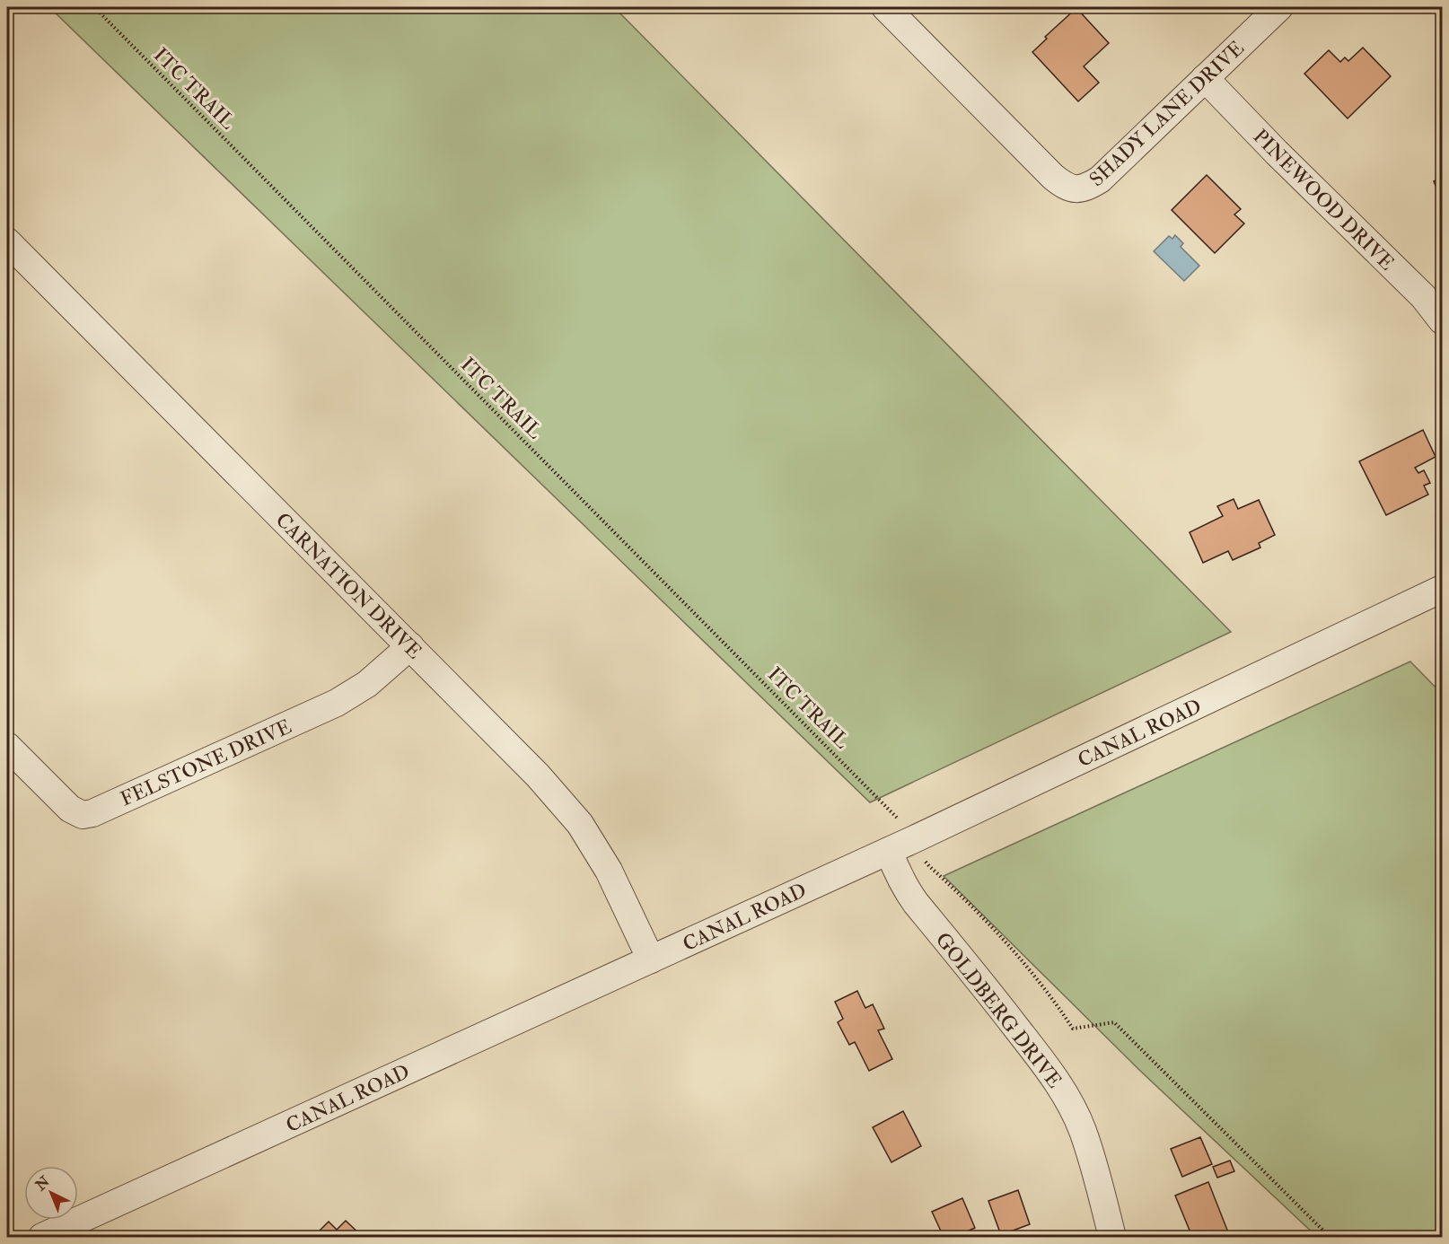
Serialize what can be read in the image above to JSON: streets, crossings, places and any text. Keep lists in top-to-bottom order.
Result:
{
  "streets": {
    "street": [
      "SHADY LANE DRIVE",
      "PINEWOOD DRIVE",
      "CARNATION DRIVE",
      "CANAL ROAD",
      "FELSTONE DRIVE",
      "GOLDBERG DRIVE"
    ],
    "path": ["ITC TRAIL"]
  },
  "crossings": [
    ["SHADY LANE DRIVE", "PINEWOOD DRIVE"],
    ["CARNATION DRIVE", "CANAL ROAD"],
    ["CARNATION DRIVE", "FELSTONE DRIVE"],
    ["CANAL ROAD", "GOLDBERG DRIVE"]
  ],
  "north": "top left"
}
